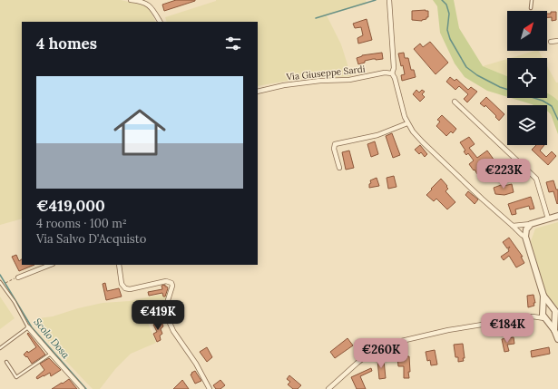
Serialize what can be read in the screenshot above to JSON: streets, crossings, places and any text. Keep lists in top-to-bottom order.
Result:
{
  "streets": {
    "street": ["Via Giuseppe Sardi"]
  },
  "water": ["Scolo Dosa"],
  "north": "top right",
  "page": {
    "heading": "4 homes",
    "list": [
      {
        "name": "€419,000",
        "note": "4 rooms · 100 m² · Via Salvo D'Acquisto"
      }
    ],
    "price": [
      "€223K",
      "€419K",
      "€184K",
      "€260K"
    ]
  }
}
